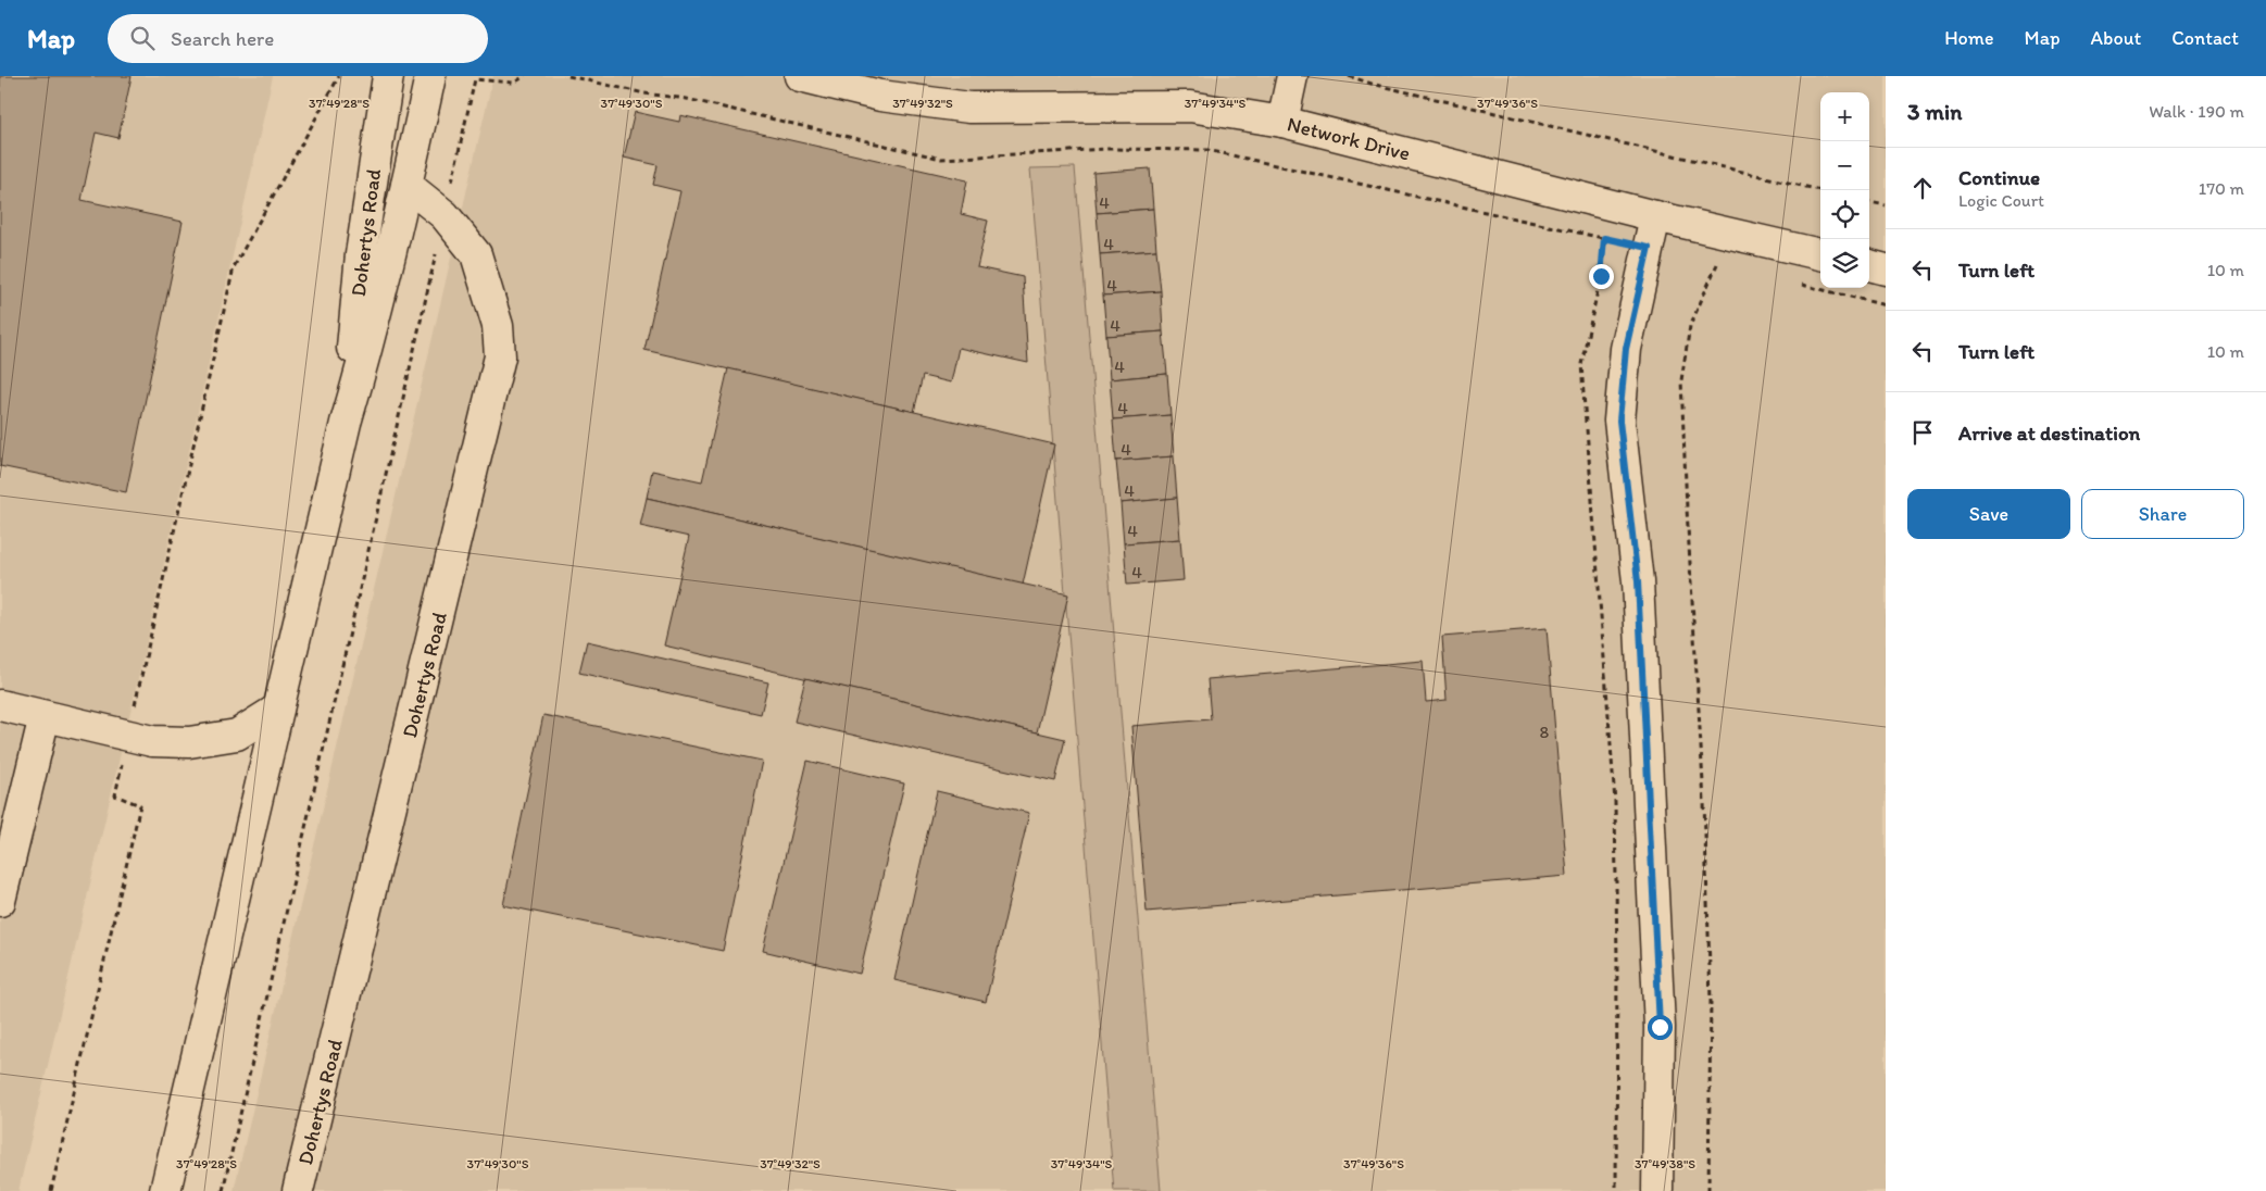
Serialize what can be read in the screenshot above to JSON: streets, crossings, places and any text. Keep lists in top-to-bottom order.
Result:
{
  "streets": {
    "street": ["Network Drive", "Dohertys Road"]
  },
  "house_numbers": [
    "4",
    "4",
    "4",
    "4",
    "4",
    "4",
    "4",
    "4",
    "4",
    "4",
    "8"
  ],
  "page": {
    "header": "Map",
    "search": "Search here",
    "nav": [
      "Home",
      "Map",
      "About",
      "Contact"
    ],
    "heading": ["3 min", "Walk · 190 m"],
    "map_buttons": ["+", "−"],
    "list": [
      ["Continue", "Logic Court", "170 m"],
      ["Turn left", "10 m"],
      ["Turn left", "10 m"],
      "Arrive at destination"
    ],
    "buttons": ["Save", "Share"]
  },
  "coordinates": [
    "37°49'28\"S",
    "37°49'30\"S",
    "37°49'32\"S",
    "37°49'34\"S",
    "37°49'36\"S",
    "37°49'38\"S"
  ]
}
